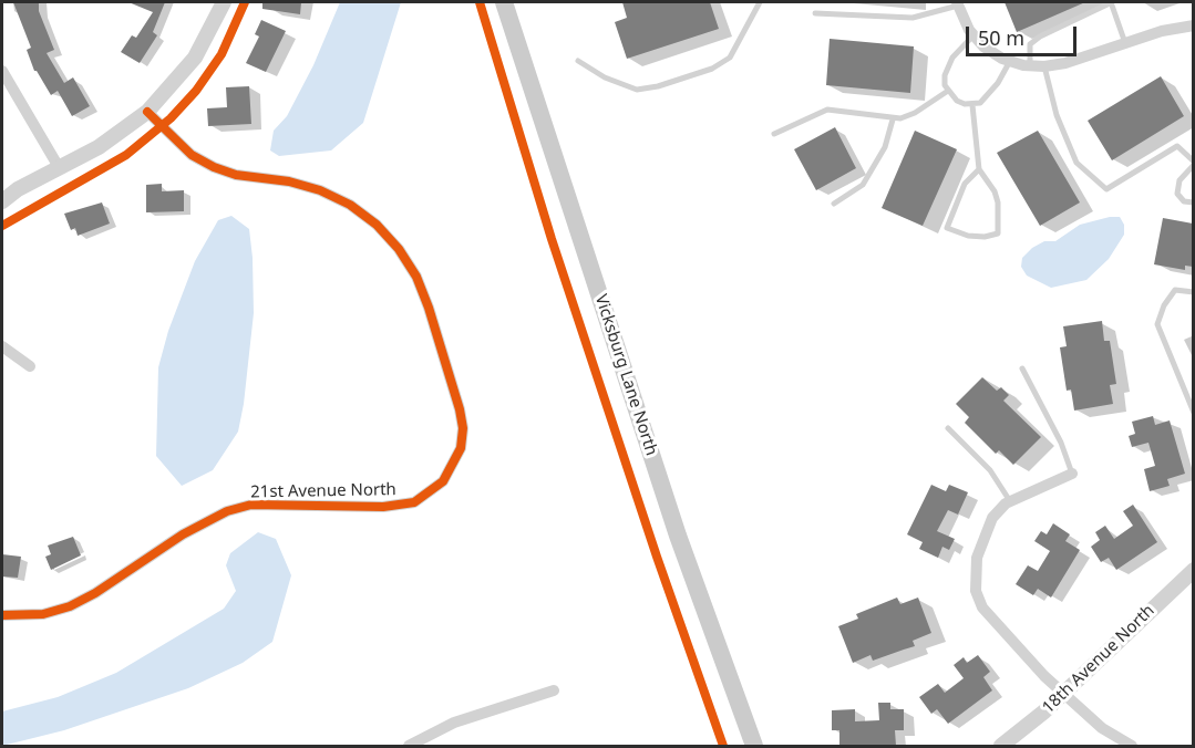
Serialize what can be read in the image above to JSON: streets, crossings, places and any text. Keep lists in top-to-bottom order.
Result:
{
  "streets": {
    "main road": ["Vicksburg Lane North"],
    "street": ["21st Avenue North", "18th Avenue North"]
  },
  "scale_bar": "50 m"
}
